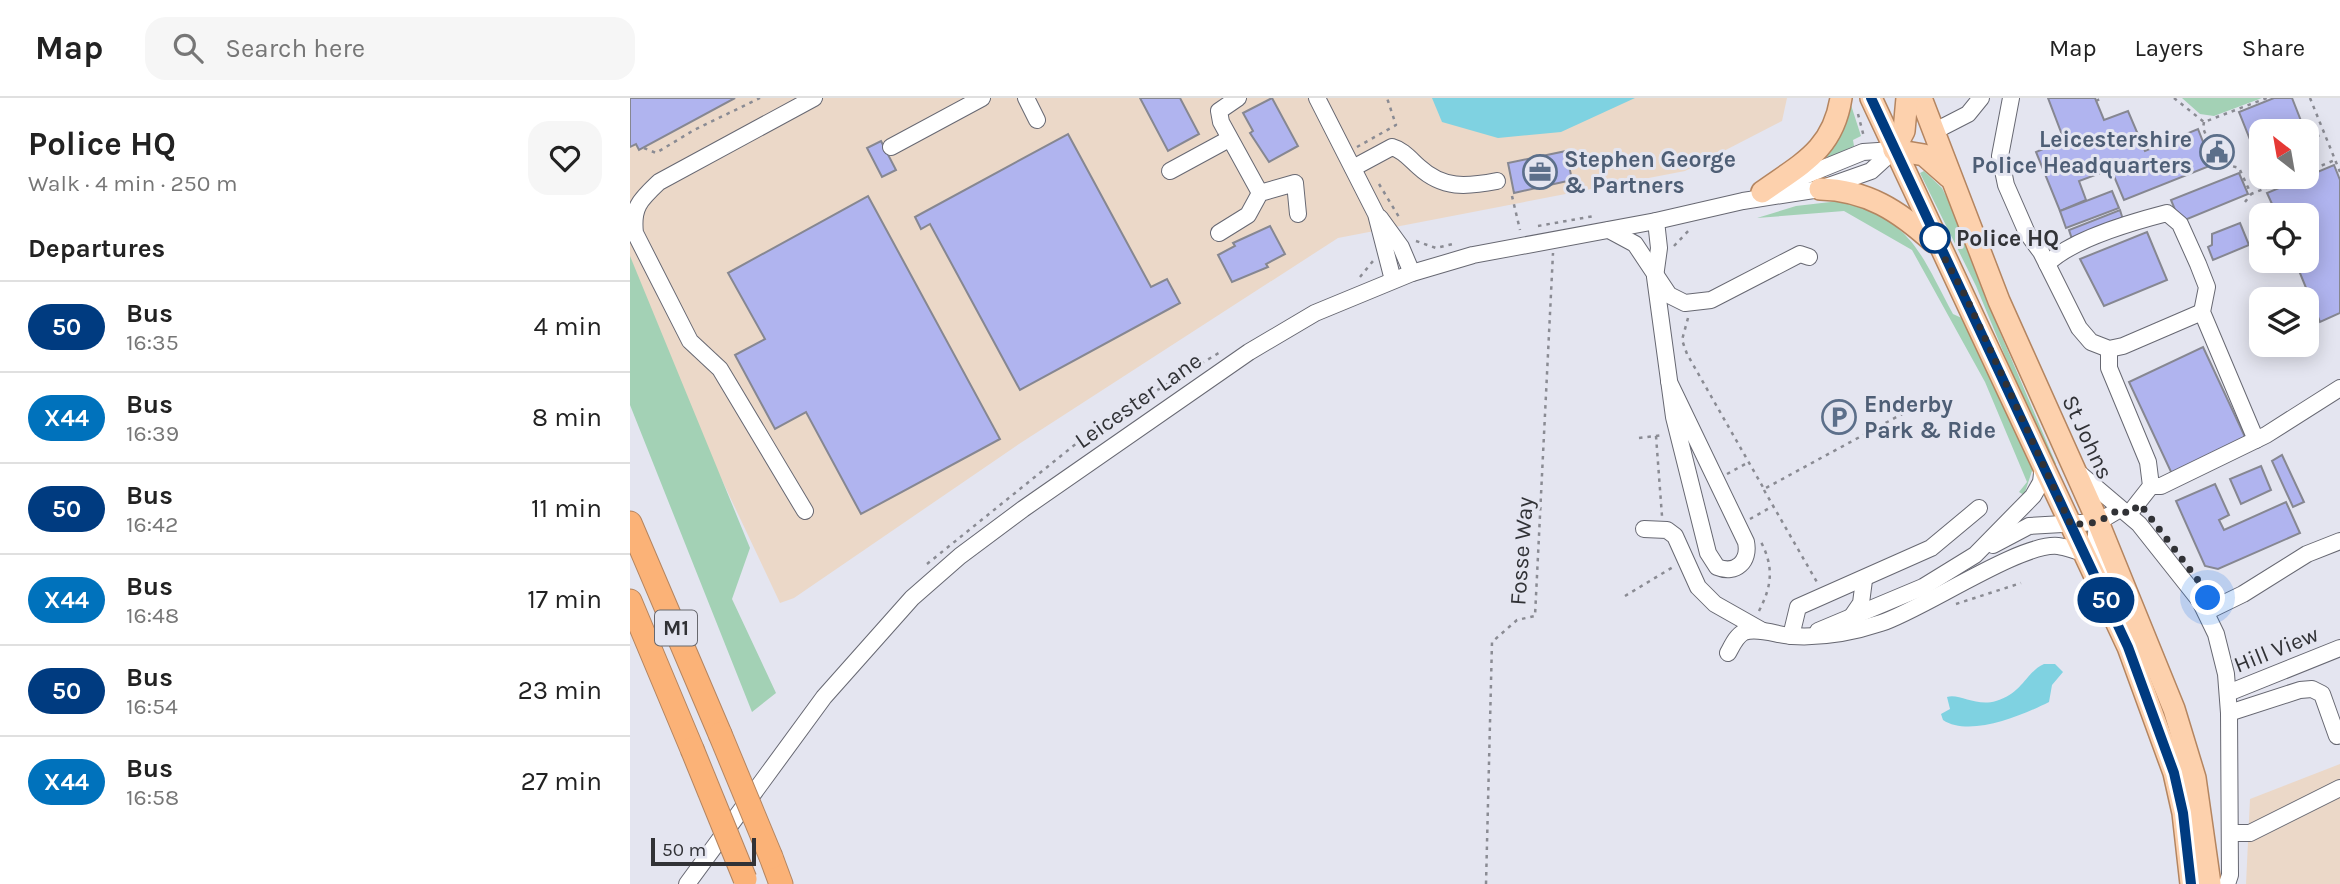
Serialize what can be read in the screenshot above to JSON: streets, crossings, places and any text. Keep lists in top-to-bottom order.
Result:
{
  "streets": {
    "highway": ["M1"],
    "main road": ["St Johns"],
    "street": ["Leicester Lane", "Hill View"],
    "path": ["Fosse Way"]
  },
  "crossings": [
    ["Leicester Lane", "Fosse Way"]
  ],
  "places": {
    "public building": ["Leicestershire Police Headquarters"],
    "office": ["Stephen George & Partners"],
    "other": ["Police HQ"],
    "parking": ["Enderby Park & Ride"]
  },
  "lines": ["bus line 50"],
  "scale_bar": "50 m",
  "north": "top left",
  "page": {
    "header": "Map",
    "search": "Search here",
    "nav": ["Map", "Layers", "Share"],
    "heading": [
      ["Police HQ", "Walk · 4 min · 250 m"],
      "Departures"
    ],
    "on_map": "50",
    "list": [
      {
        "mark": "50",
        "name": "Bus",
        "note": "16:35",
        "value": "4 min"
      },
      {
        "mark": "X44",
        "name": "Bus",
        "note": "16:39",
        "value": "8 min"
      },
      {
        "mark": "50",
        "name": "Bus",
        "note": "16:42",
        "value": "11 min"
      },
      {
        "mark": "X44",
        "name": "Bus",
        "note": "16:48",
        "value": "17 min"
      },
      {
        "mark": "50",
        "name": "Bus",
        "note": "16:54",
        "value": "23 min"
      },
      {
        "mark": "X44",
        "name": "Bus",
        "note": "16:58",
        "value": "27 min"
      }
    ],
    "scale": "50 m"
  }
}
